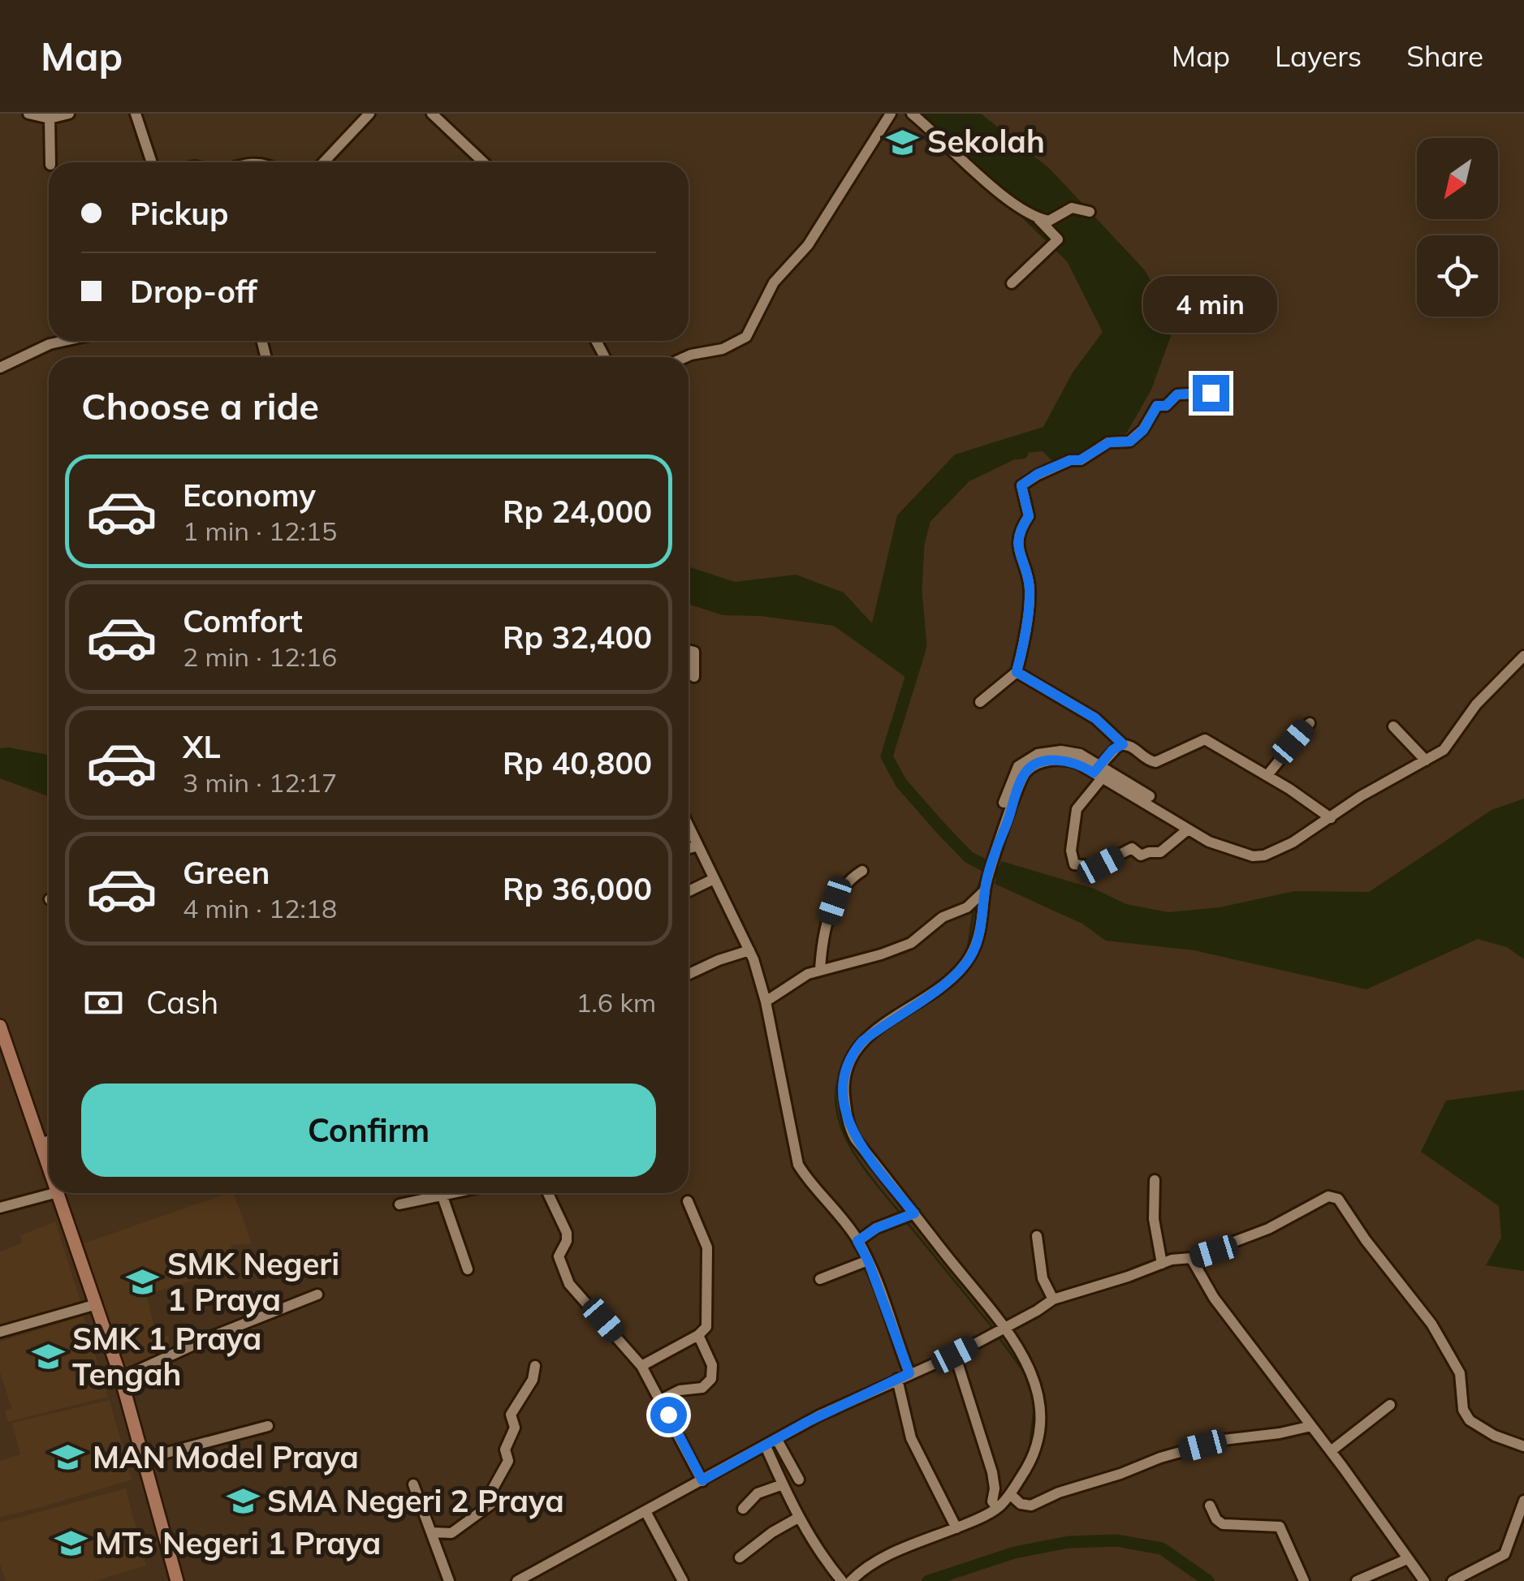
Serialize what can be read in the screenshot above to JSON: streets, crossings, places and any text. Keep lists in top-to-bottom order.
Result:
{
  "places": {
    "school or university": [
      "Sekolah",
      "SMK Negeri 1 Praya",
      "SMK 1 Praya Tengah",
      "MAN Model Praya",
      "SMA Negeri 2 Praya",
      "MTs Negeri 1 Praya"
    ]
  },
  "north": "bottom left",
  "page": {
    "header": "Map",
    "nav": ["Map", "Layers", "Share"],
    "banner": ["Pickup", "Drop-off"],
    "bubble": "4 min",
    "heading": "Choose a ride",
    "list": [
      {
        "name": "Economy",
        "note": "1 min · 12:15",
        "value": "Rp 24,000"
      },
      {
        "name": "Comfort",
        "note": "2 min · 12:16",
        "value": "Rp 32,400"
      },
      {
        "name": "XL",
        "note": "3 min · 12:17",
        "value": "Rp 40,800"
      },
      {
        "name": "Green",
        "note": "4 min · 12:18",
        "value": "Rp 36,000"
      }
    ],
    "pay": ["Cash", "1.6 km"],
    "buttons": "Confirm"
  }
}
